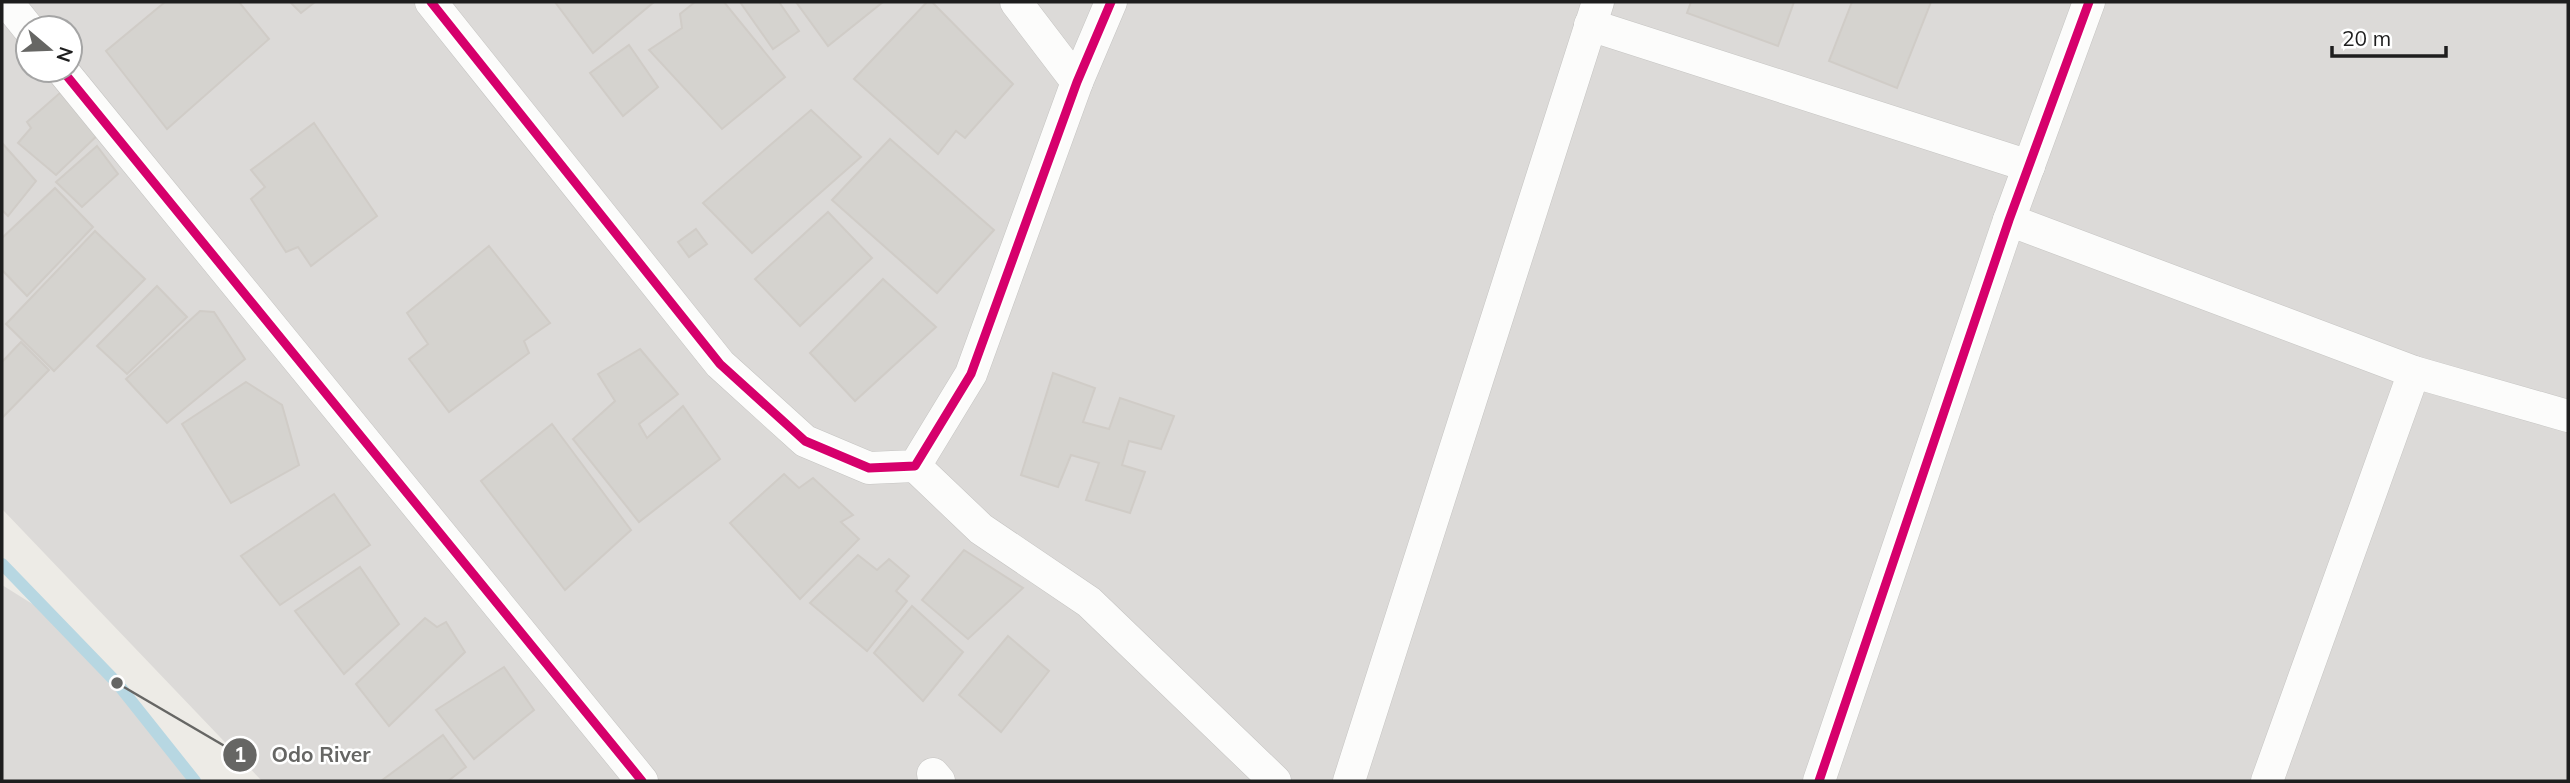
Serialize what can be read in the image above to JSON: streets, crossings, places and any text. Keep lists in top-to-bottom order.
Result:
{
  "places": ["Odo River"],
  "scale_bar": "20 m",
  "north": "right"
}
